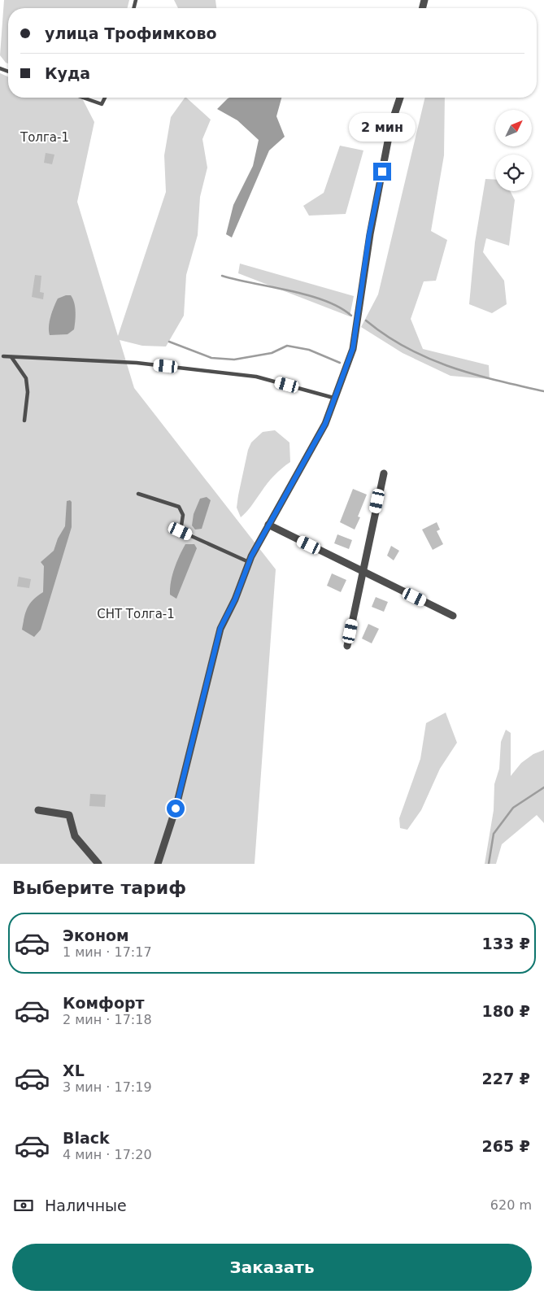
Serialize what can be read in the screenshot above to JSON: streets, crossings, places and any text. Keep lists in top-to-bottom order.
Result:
{
  "parks": ["Толга-1", "СНТ Толга-1"],
  "north": "top right",
  "page": {
    "banner": ["улица Трофимково", "Куда"],
    "bubble": "2 мин",
    "heading": "Выберите тариф",
    "list": [
      {
        "name": "Эконом",
        "note": "1 мин · 17:17",
        "value": "133 ₽"
      },
      {
        "name": "Комфорт",
        "note": "2 мин · 17:18",
        "value": "180 ₽"
      },
      {
        "name": "XL",
        "note": "3 мин · 17:19",
        "value": "227 ₽"
      },
      {
        "name": "Black",
        "note": "4 мин · 17:20",
        "value": "265 ₽"
      }
    ],
    "pay": ["Наличные", "620 m"],
    "buttons": "Заказать"
  }
}
